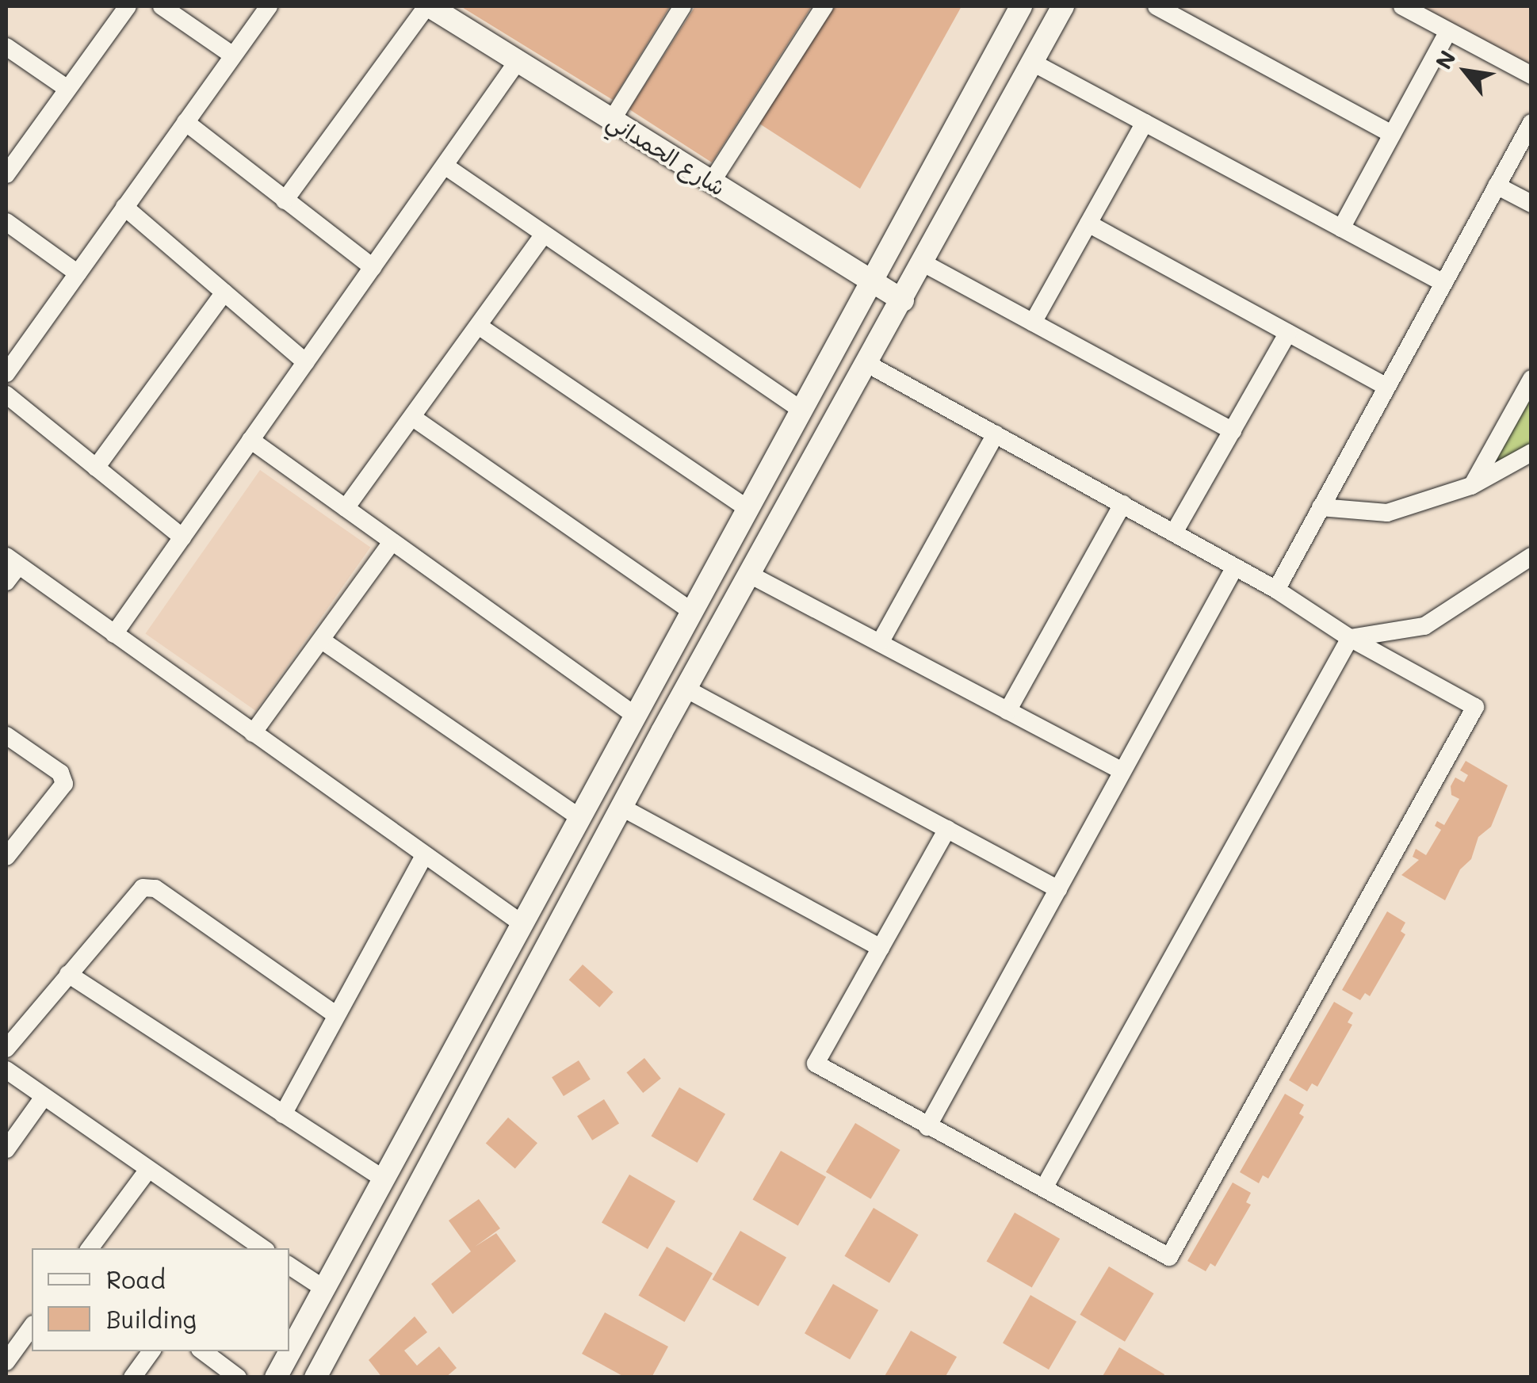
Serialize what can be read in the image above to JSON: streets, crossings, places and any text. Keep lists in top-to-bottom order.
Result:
{
  "streets": {
    "street": ["شارع الحمداني"]
  },
  "legend": ["Road", "Building"],
  "north": "top left"
}
